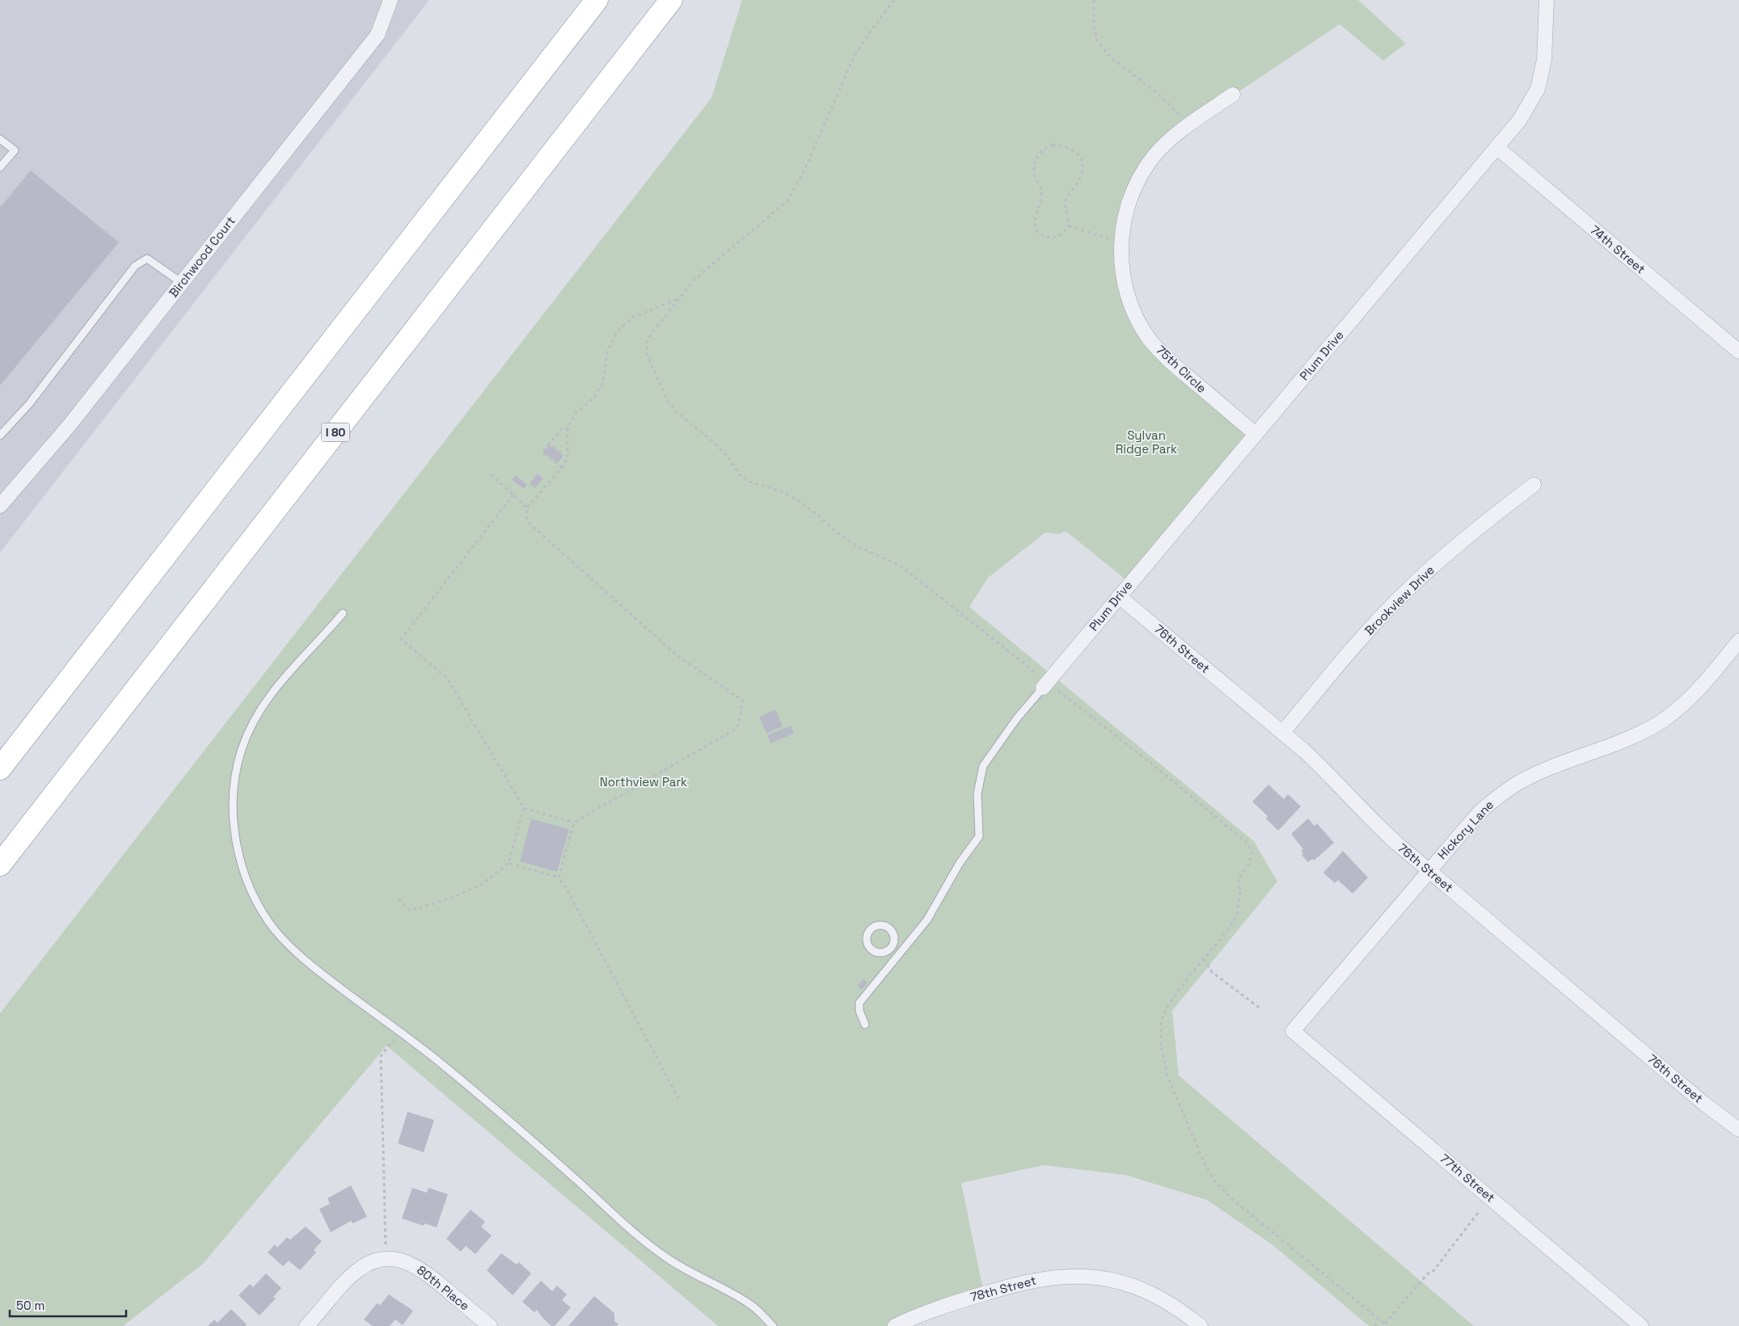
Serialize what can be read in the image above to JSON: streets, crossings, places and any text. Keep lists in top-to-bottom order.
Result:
{
  "streets": {
    "highway": ["I 80"],
    "street": [
      "74th Street",
      "Birchwood Court",
      "Plum Drive",
      "75th Circle",
      "Brookview Drive",
      "76th Street",
      "Hickory Lane",
      "77th Street",
      "80th Place",
      "78th Street"
    ]
  },
  "crossings": [
    ["74th Street", "Plum Drive"],
    ["Plum Drive", "75th Circle"],
    ["Plum Drive", "76th Street"],
    ["Brookview Drive", "76th Street"],
    ["76th Street", "Hickory Lane"],
    ["Hickory Lane", "77th Street"]
  ],
  "parks": ["Sylvan Ridge Park", "Northview Park"],
  "scale_bar": "50 m"
}
